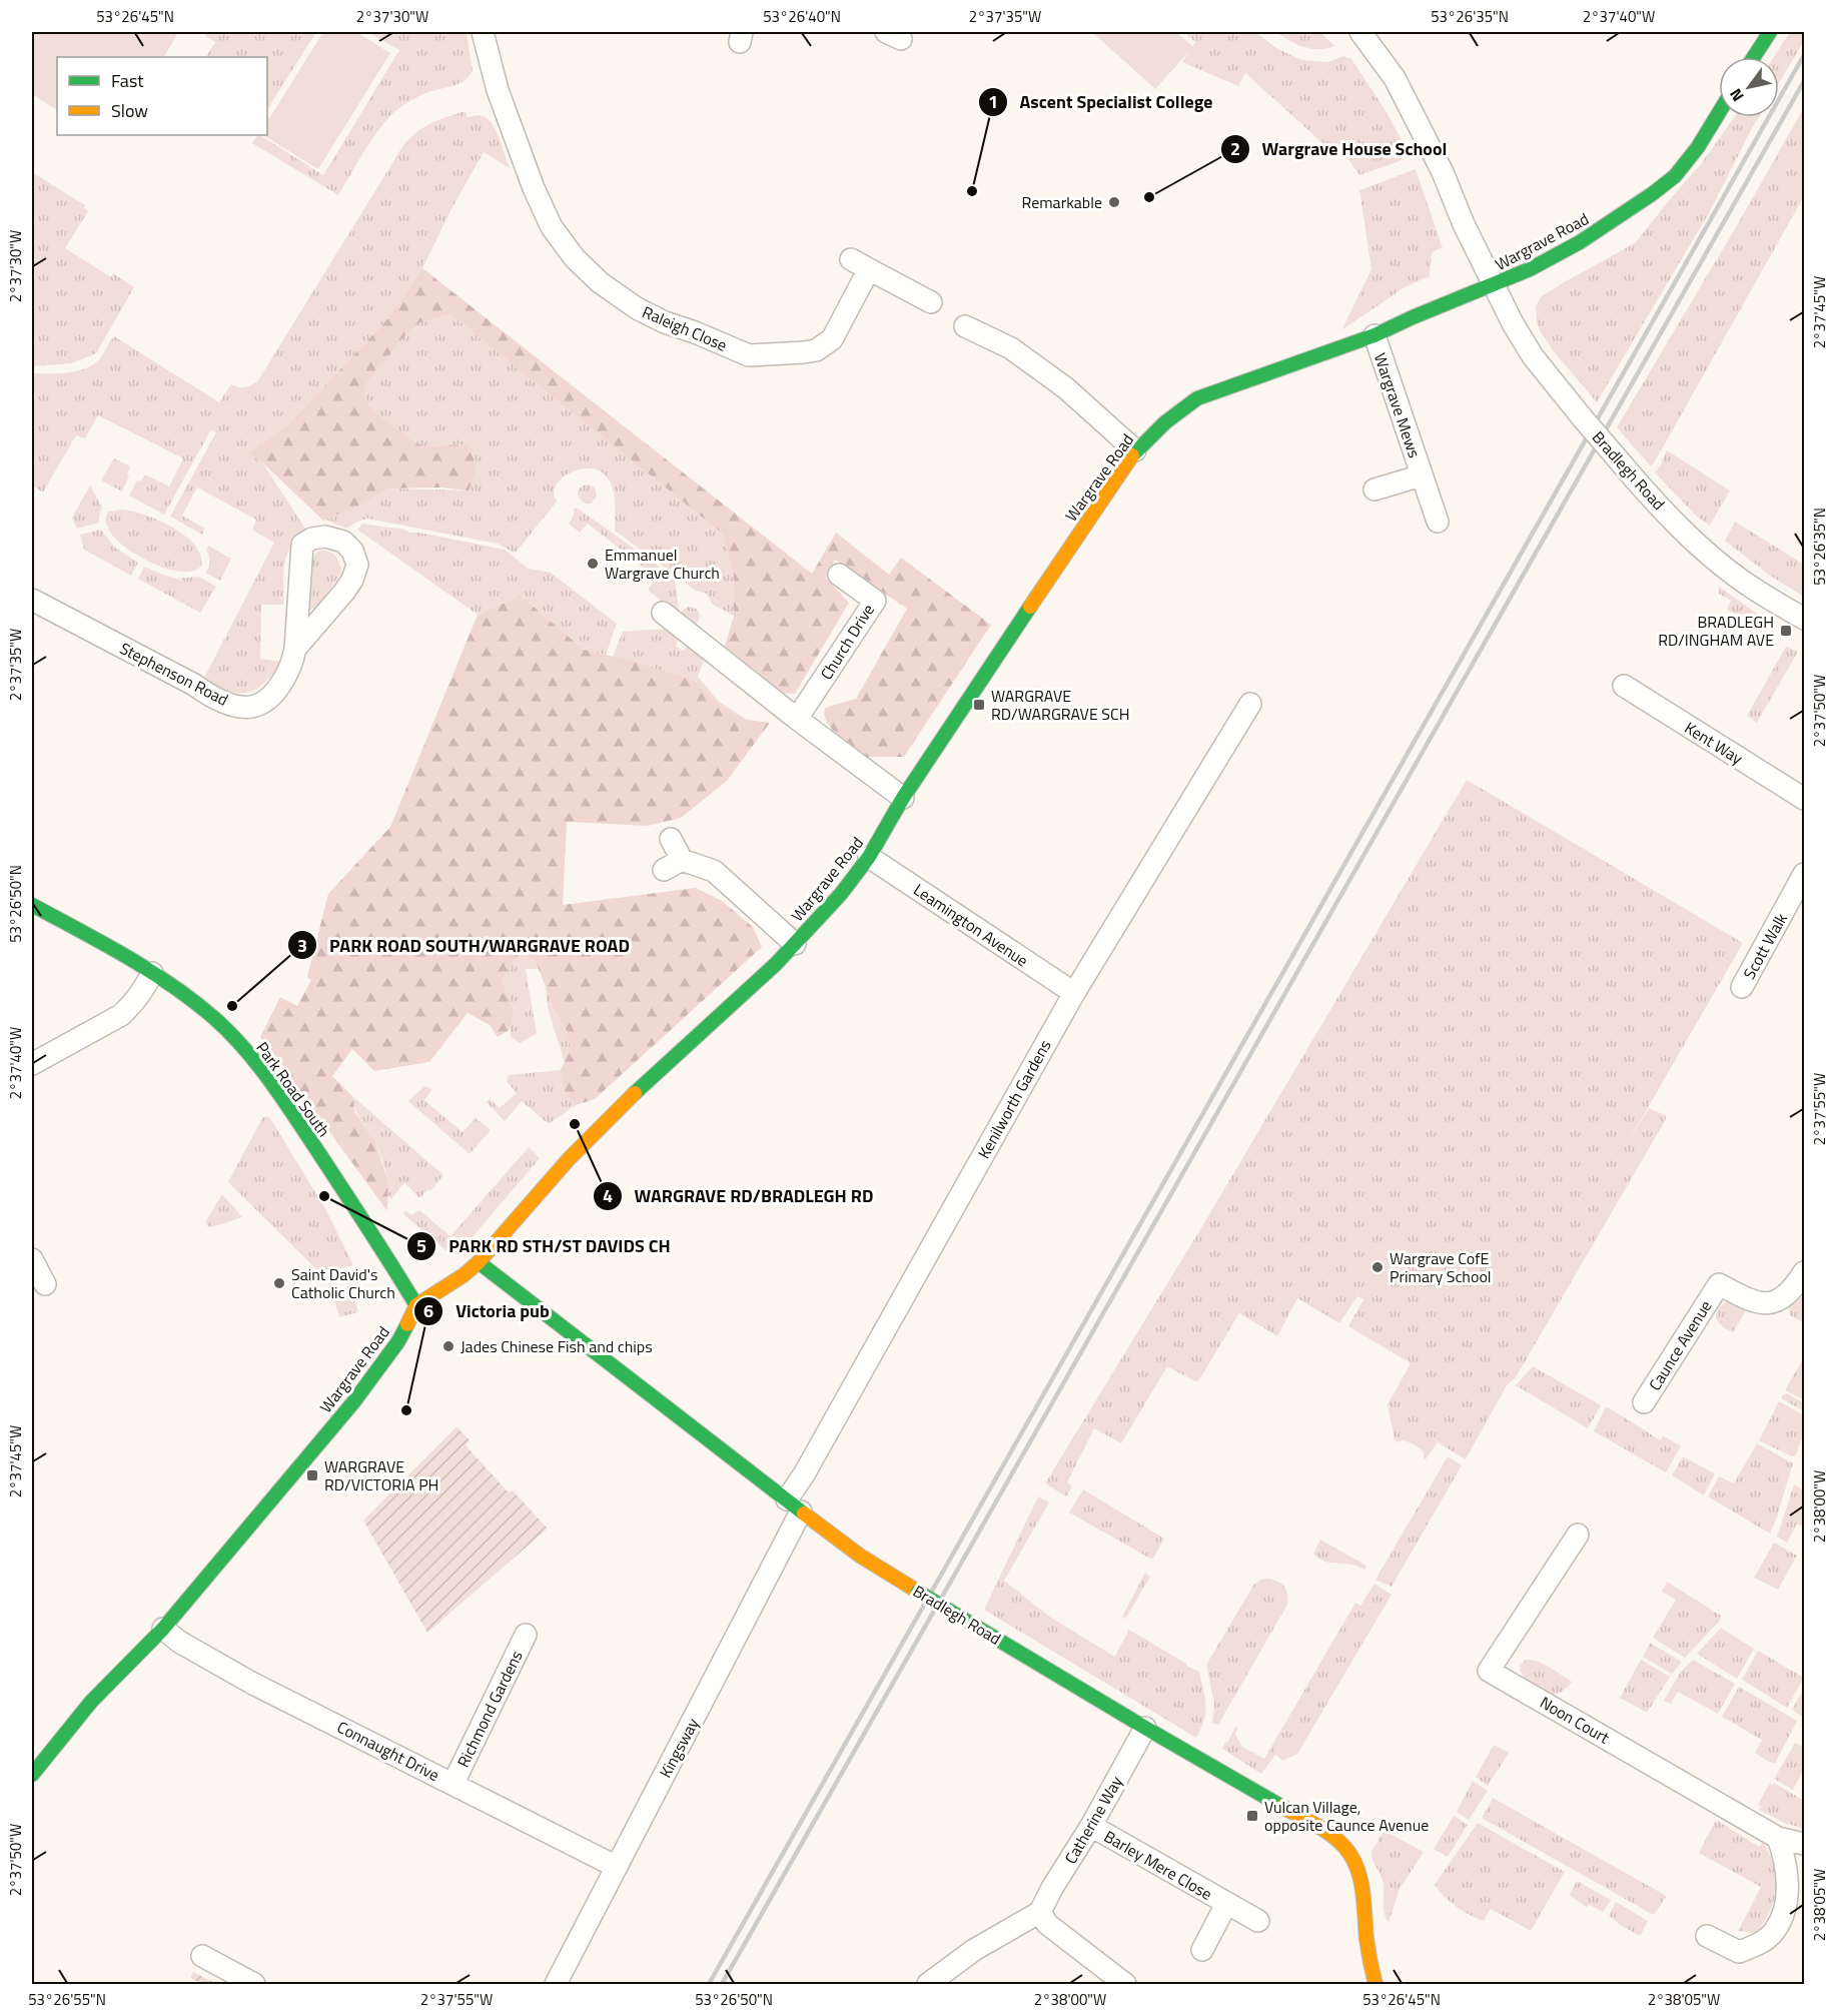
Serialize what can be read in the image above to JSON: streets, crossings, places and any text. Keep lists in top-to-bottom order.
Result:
{
  "streets": {
    "street": [
      "Wargrave Road",
      "Raleigh Close",
      "Wargrave Mews",
      "Bradlegh Road",
      "Church Drive",
      "Stephenson Road",
      "Kent Way",
      "Leamington Avenue",
      "Scott Walk",
      "Park Road South",
      "Kenilworth Gardens",
      "Caunce Avenue",
      "Richmond Gardens",
      "Noon Court",
      "Kingsway",
      "Connaught Drive",
      "Catherine Way",
      "Barley Mere Close"
    ]
  },
  "crossings": [
    ["Wargrave Road", "Wargrave Mews"],
    ["Wargrave Road", "Bradlegh Road"],
    ["Wargrave Road", "Leamington Avenue"],
    ["Wargrave Road", "Park Road South"],
    ["Wargrave Road", "Connaught Drive"],
    ["Bradlegh Road", "Kenilworth Gardens"],
    ["Bradlegh Road", "Kingsway"],
    ["Bradlegh Road", "Catherine Way"],
    ["Leamington Avenue", "Kenilworth Gardens"],
    ["Kenilworth Gardens", "Kingsway"],
    ["Richmond Gardens", "Connaught Drive"],
    ["Kingsway", "Connaught Drive"],
    ["Catherine Way", "Barley Mere Close"]
  ],
  "places": {
    "other": [
      "Ascent Specialist College",
      "Wargrave House School",
      "Remarkable",
      "Emmanuel Wargrave Church",
      "PARK ROAD SOUTH/WARGRAVE ROAD",
      "WARGRAVE RD/BRADLEGH RD",
      "PARK RD STH/ST DAVIDS CH",
      "Wargrave CofE Primary School",
      "Saint David's Catholic Church",
      "Jades Chinese Fish and chips",
      "Victoria pub"
    ],
    "transit": [
      "BRADLEGH RD/INGHAM AVE",
      "WARGRAVE RD/WARGRAVE SCH",
      "WARGRAVE RD/VICTORIA PH",
      "Vulcan Village, opposite Caunce Avenue"
    ]
  },
  "legend": ["Fast", "Slow"],
  "north": "bottom left",
  "coordinates": [
    "53°26'45\"N",
    "2°37'30\"W",
    "53°26'40\"N",
    "2°37'35\"W",
    "53°26'35\"N",
    "2°37'40\"W",
    "2°37'45\"W",
    "2°37'50\"W",
    "53°26'50\"N",
    "2°37'55\"W",
    "2°38'00\"W",
    "2°38'05\"W",
    "53°26'55\"N"
  ]
}
